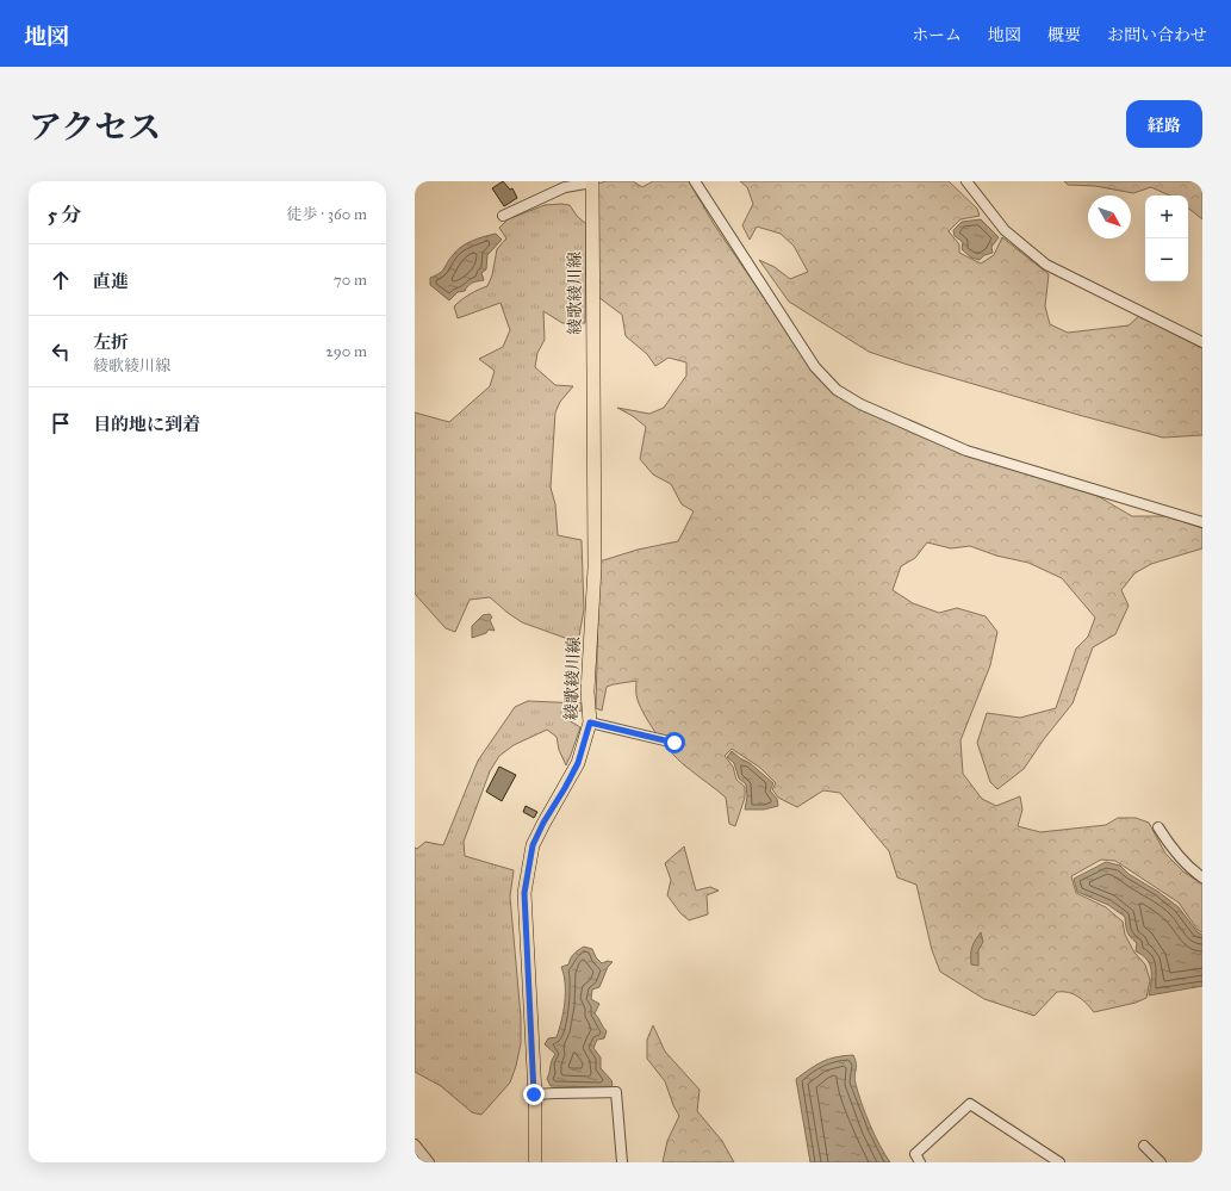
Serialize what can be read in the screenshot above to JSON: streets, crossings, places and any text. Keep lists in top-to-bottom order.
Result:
{
  "streets": {
    "main road": ["綾歌綾川線"]
  },
  "north": "bottom right",
  "page": {
    "header": "地図",
    "nav": [
      "ホーム",
      "地図",
      "概要",
      "お問い合わせ"
    ],
    "title": "アクセス",
    "buttons": "経路",
    "heading": ["5 分", "徒歩 · 360 m"],
    "map_buttons": ["+", "−"],
    "list": [
      ["直進", "70 m"],
      ["左折", "綾歌綾川線", "290 m"],
      "目的地に到着"
    ]
  }
}
